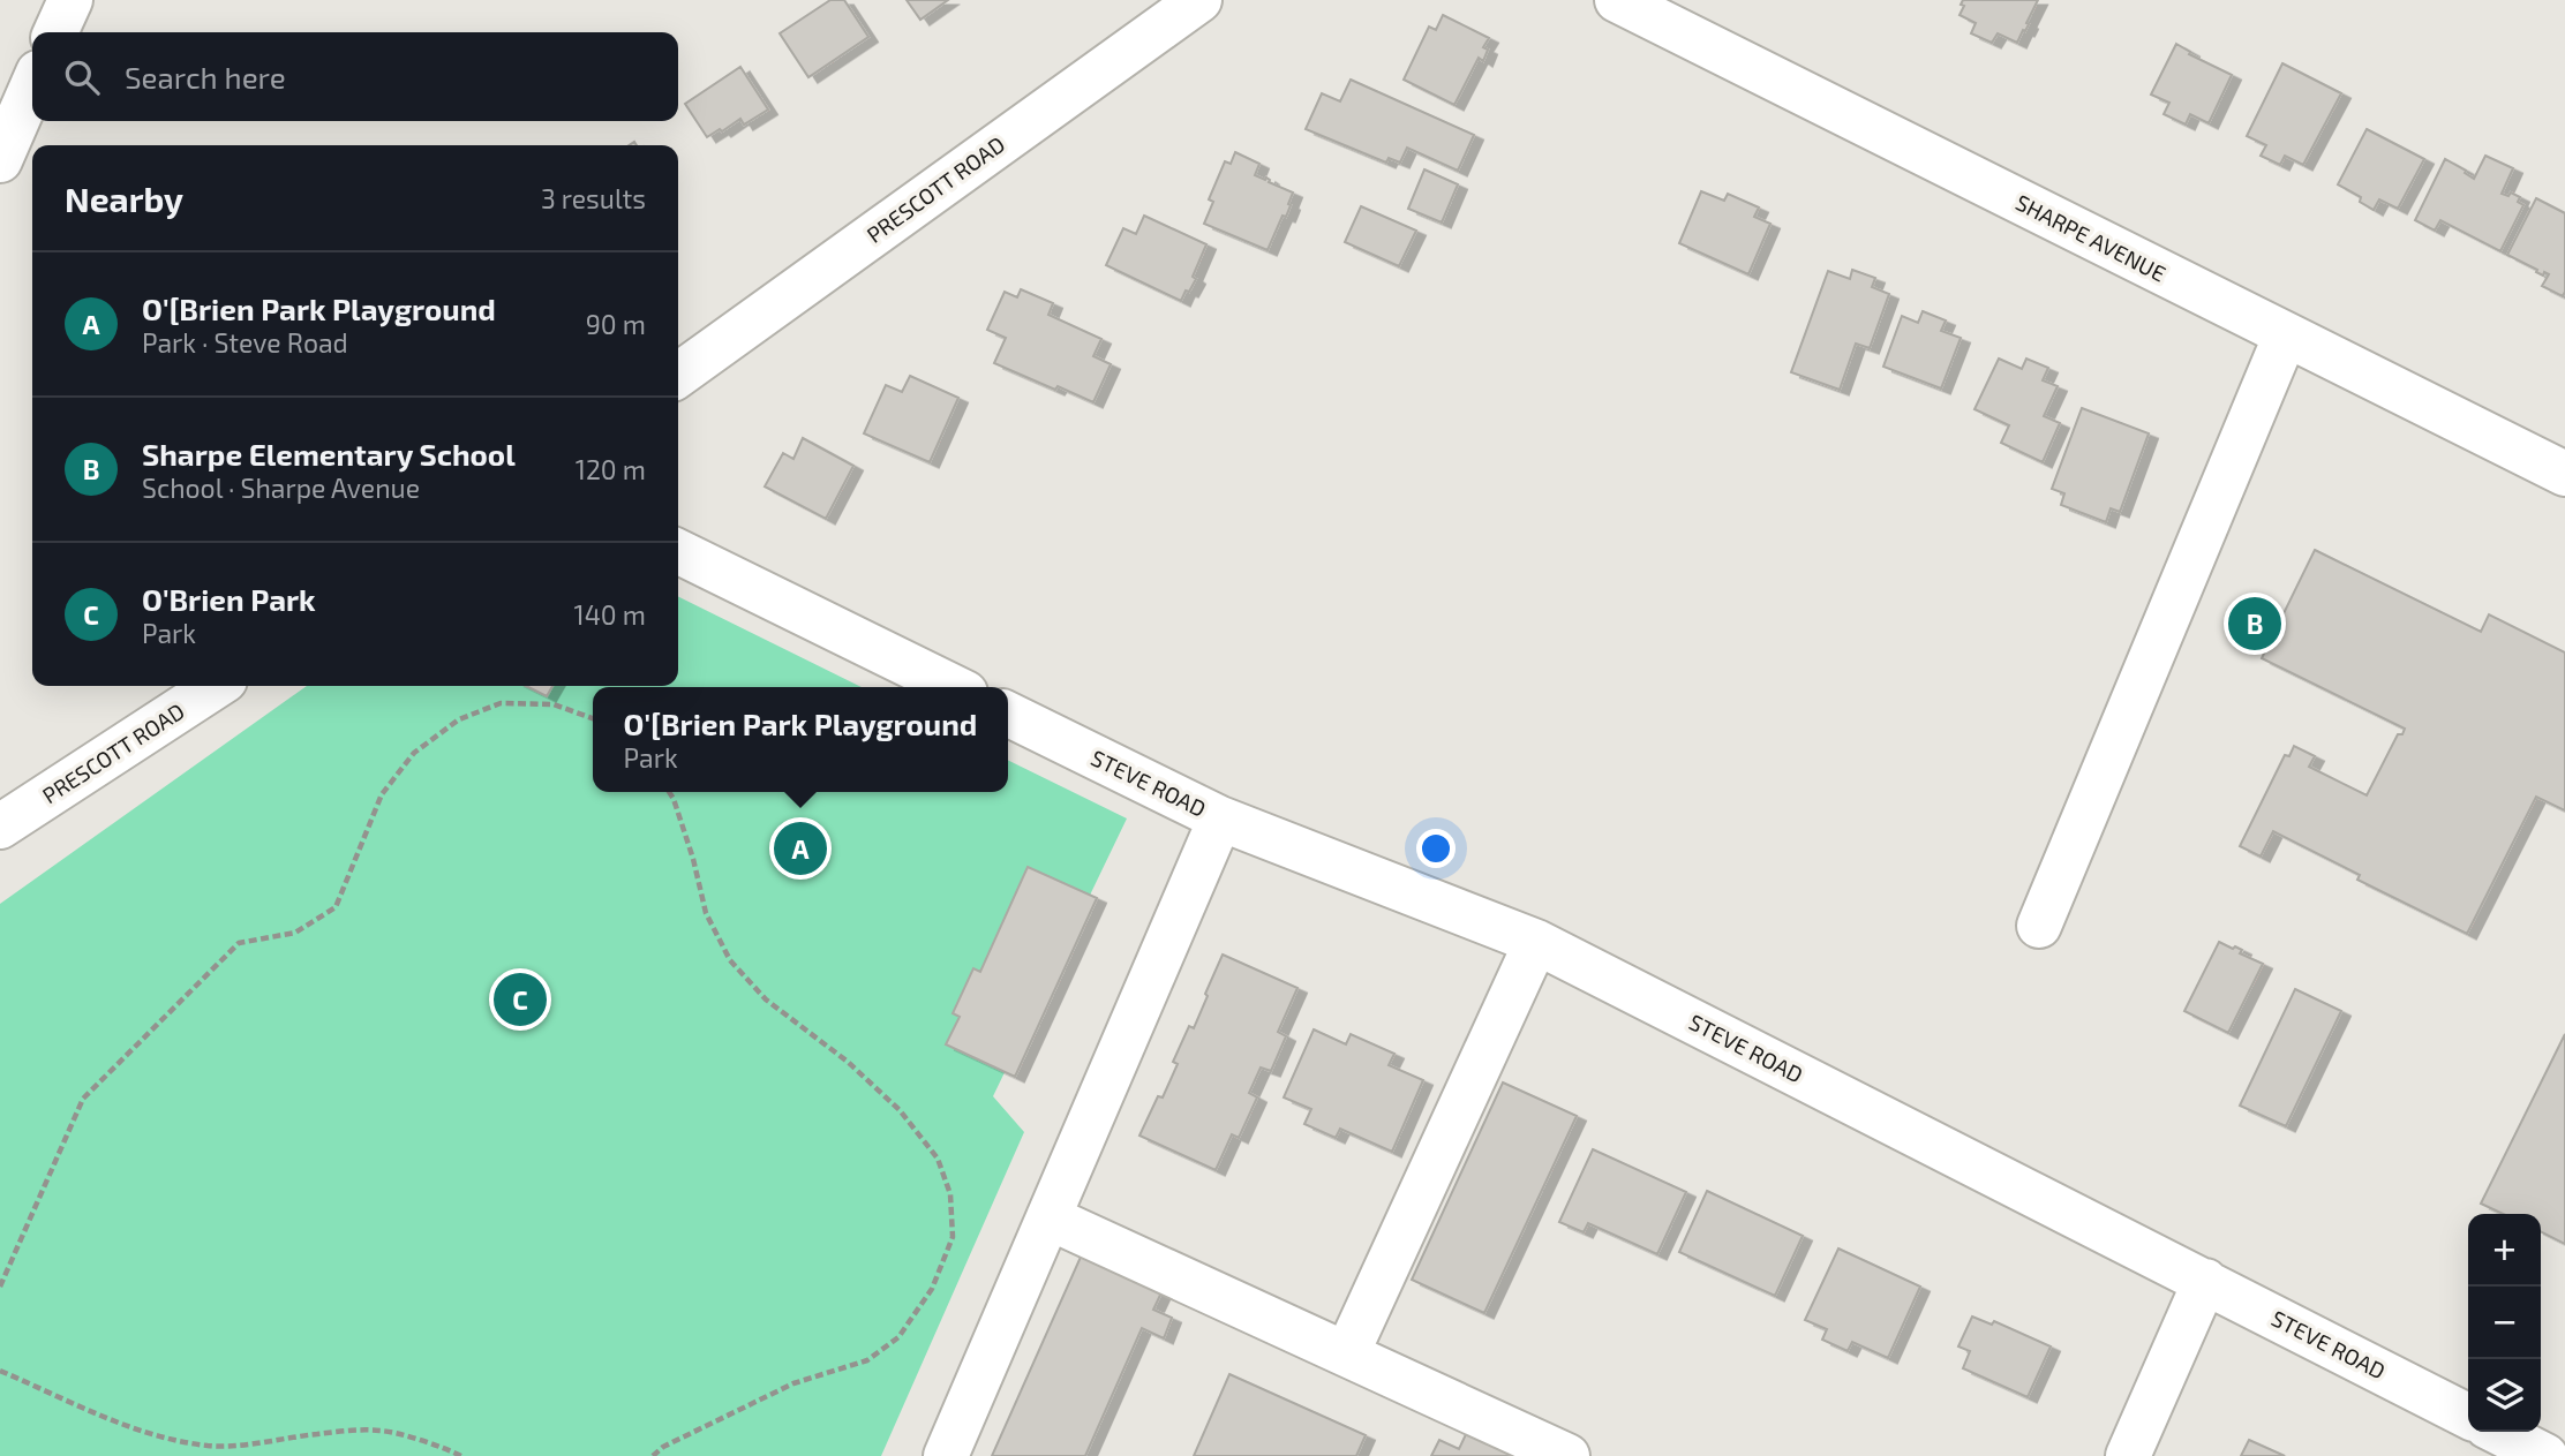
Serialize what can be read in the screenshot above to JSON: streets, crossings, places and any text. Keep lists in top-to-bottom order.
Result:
{
  "streets": {
    "street": ["PRESCOTT ROAD", "SHARPE AVENUE", "STEVE ROAD"]
  },
  "page": {
    "search": "Search here",
    "heading": ["Nearby", "3 results"],
    "list": [
      {
        "mark": "A",
        "name": "O'[Brien Park Playground",
        "note": "Park · Steve Road",
        "value": "90 m"
      },
      {
        "mark": "B",
        "name": "Sharpe Elementary School",
        "note": "School · Sharpe Avenue",
        "value": "120 m"
      },
      {
        "mark": "C",
        "name": "O'Brien Park",
        "note": "Park",
        "value": "140 m"
      }
    ],
    "pins": ["B", "A", "C"],
    "popup": ["O'[Brien Park Playground", "Park"],
    "map_buttons": ["+", "−"]
  }
}
